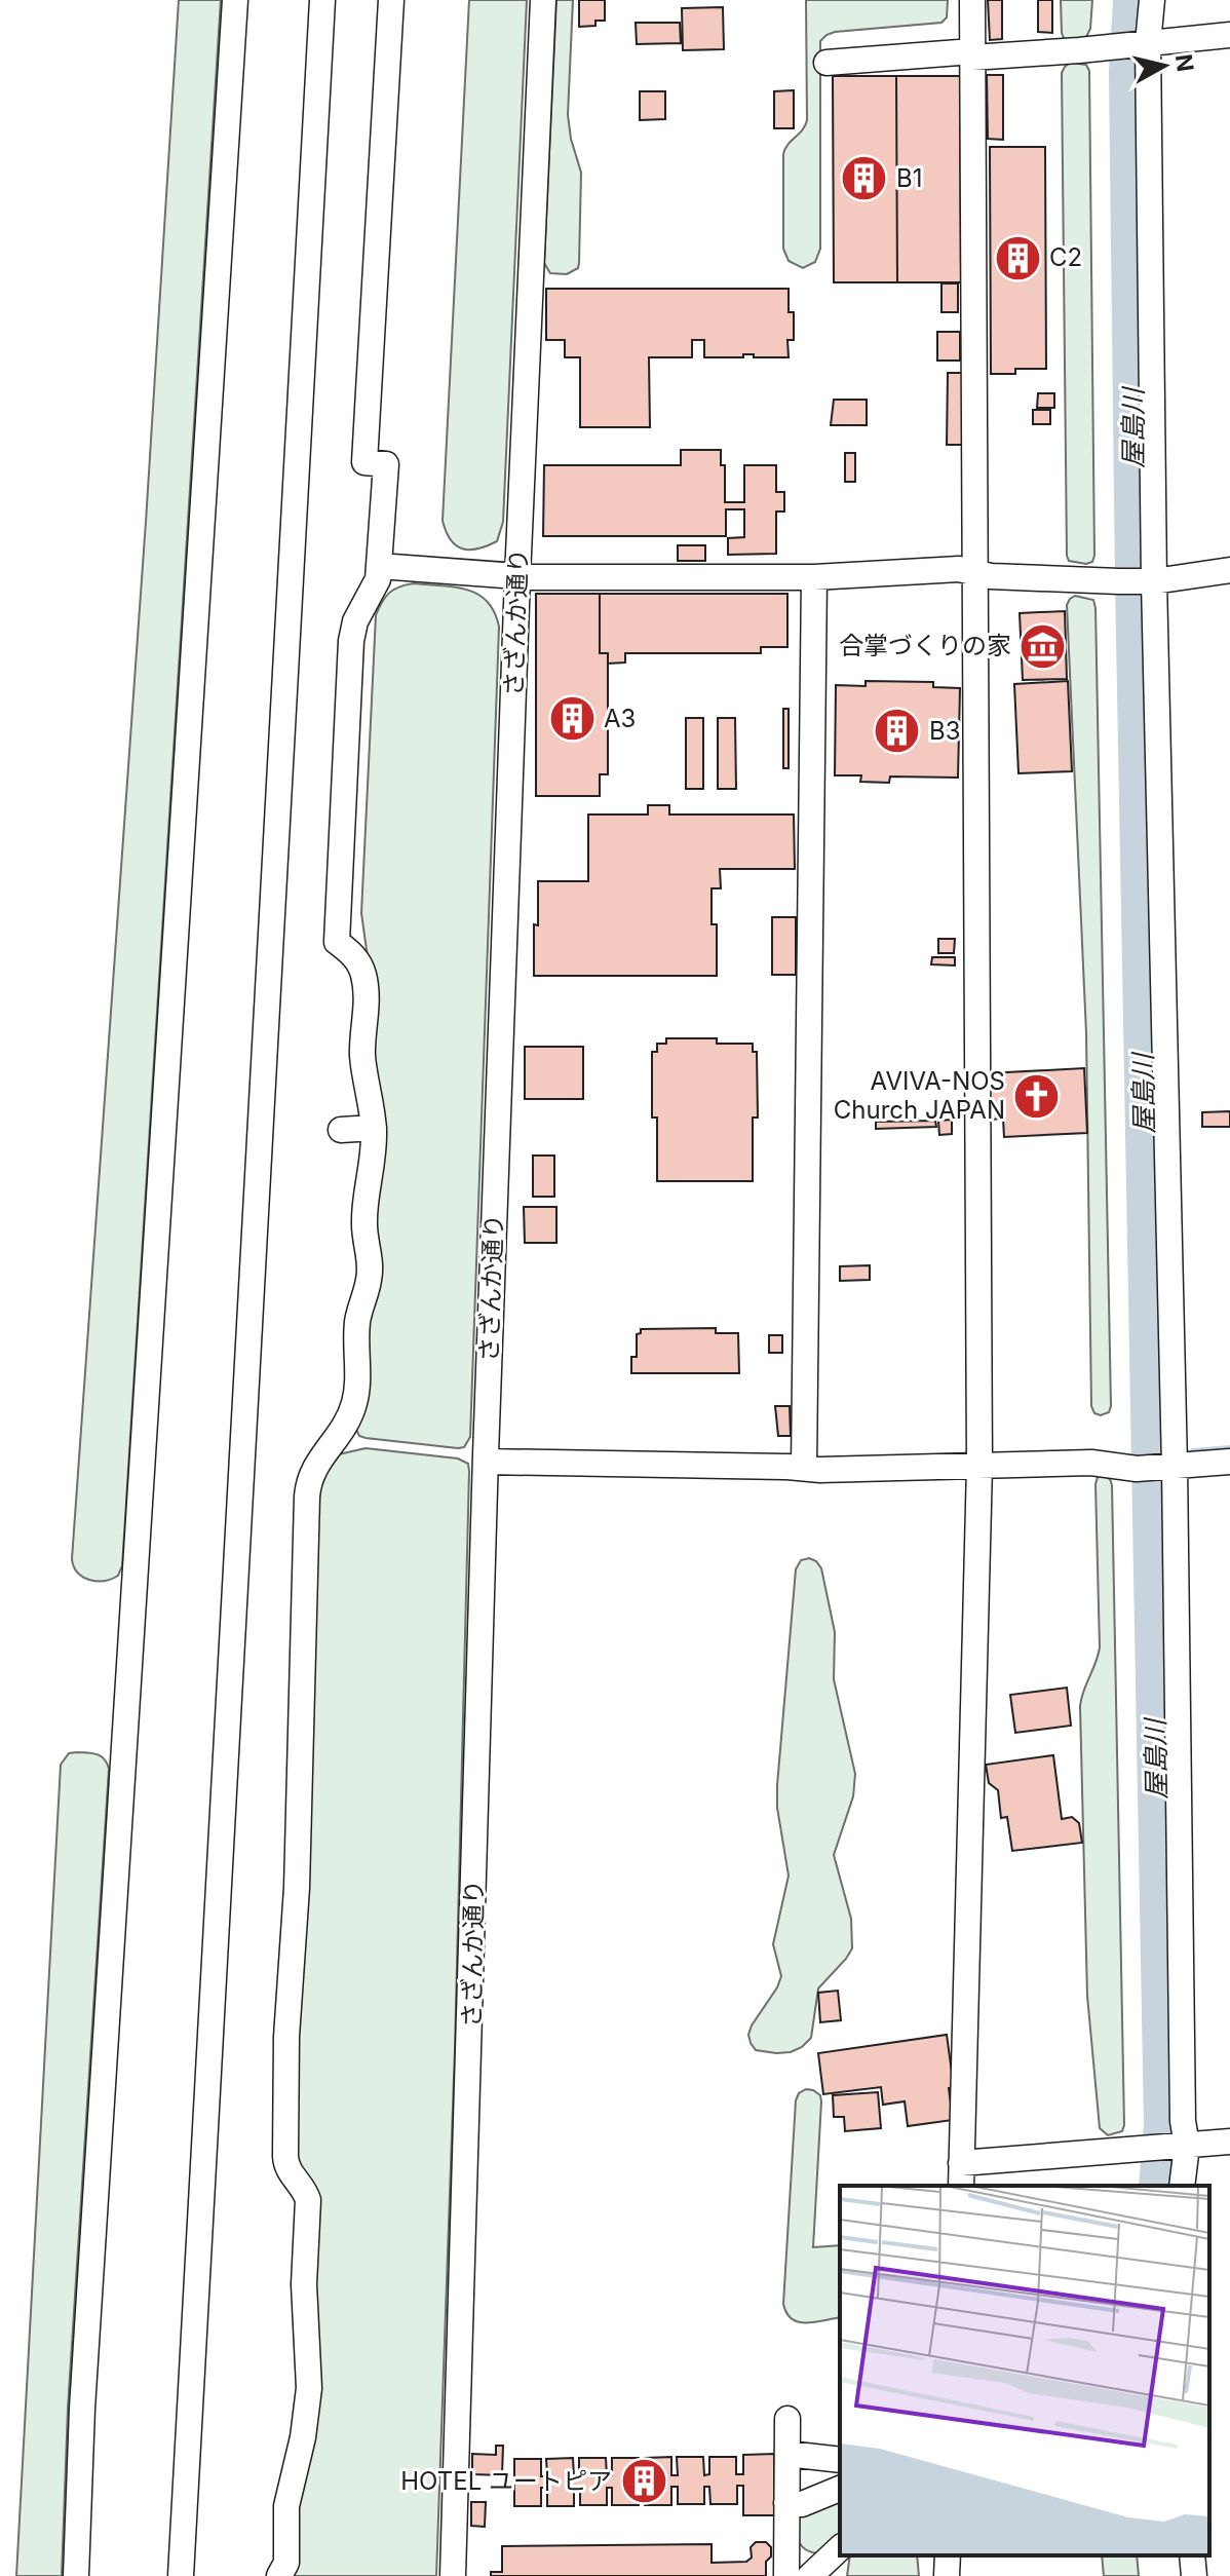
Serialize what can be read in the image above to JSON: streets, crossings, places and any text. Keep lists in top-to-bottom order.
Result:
{
  "streets": {
    "street": ["さざんか通り"]
  },
  "water": ["屋島川"],
  "places": {
    "building": [
      "B1",
      "C2",
      "A3",
      "B3",
      "HOTEL ユートピア"
    ],
    "museum": ["合掌づくりの家"],
    "church": ["AVIVA-NOS Church JAPAN"]
  },
  "north": "right"
}
